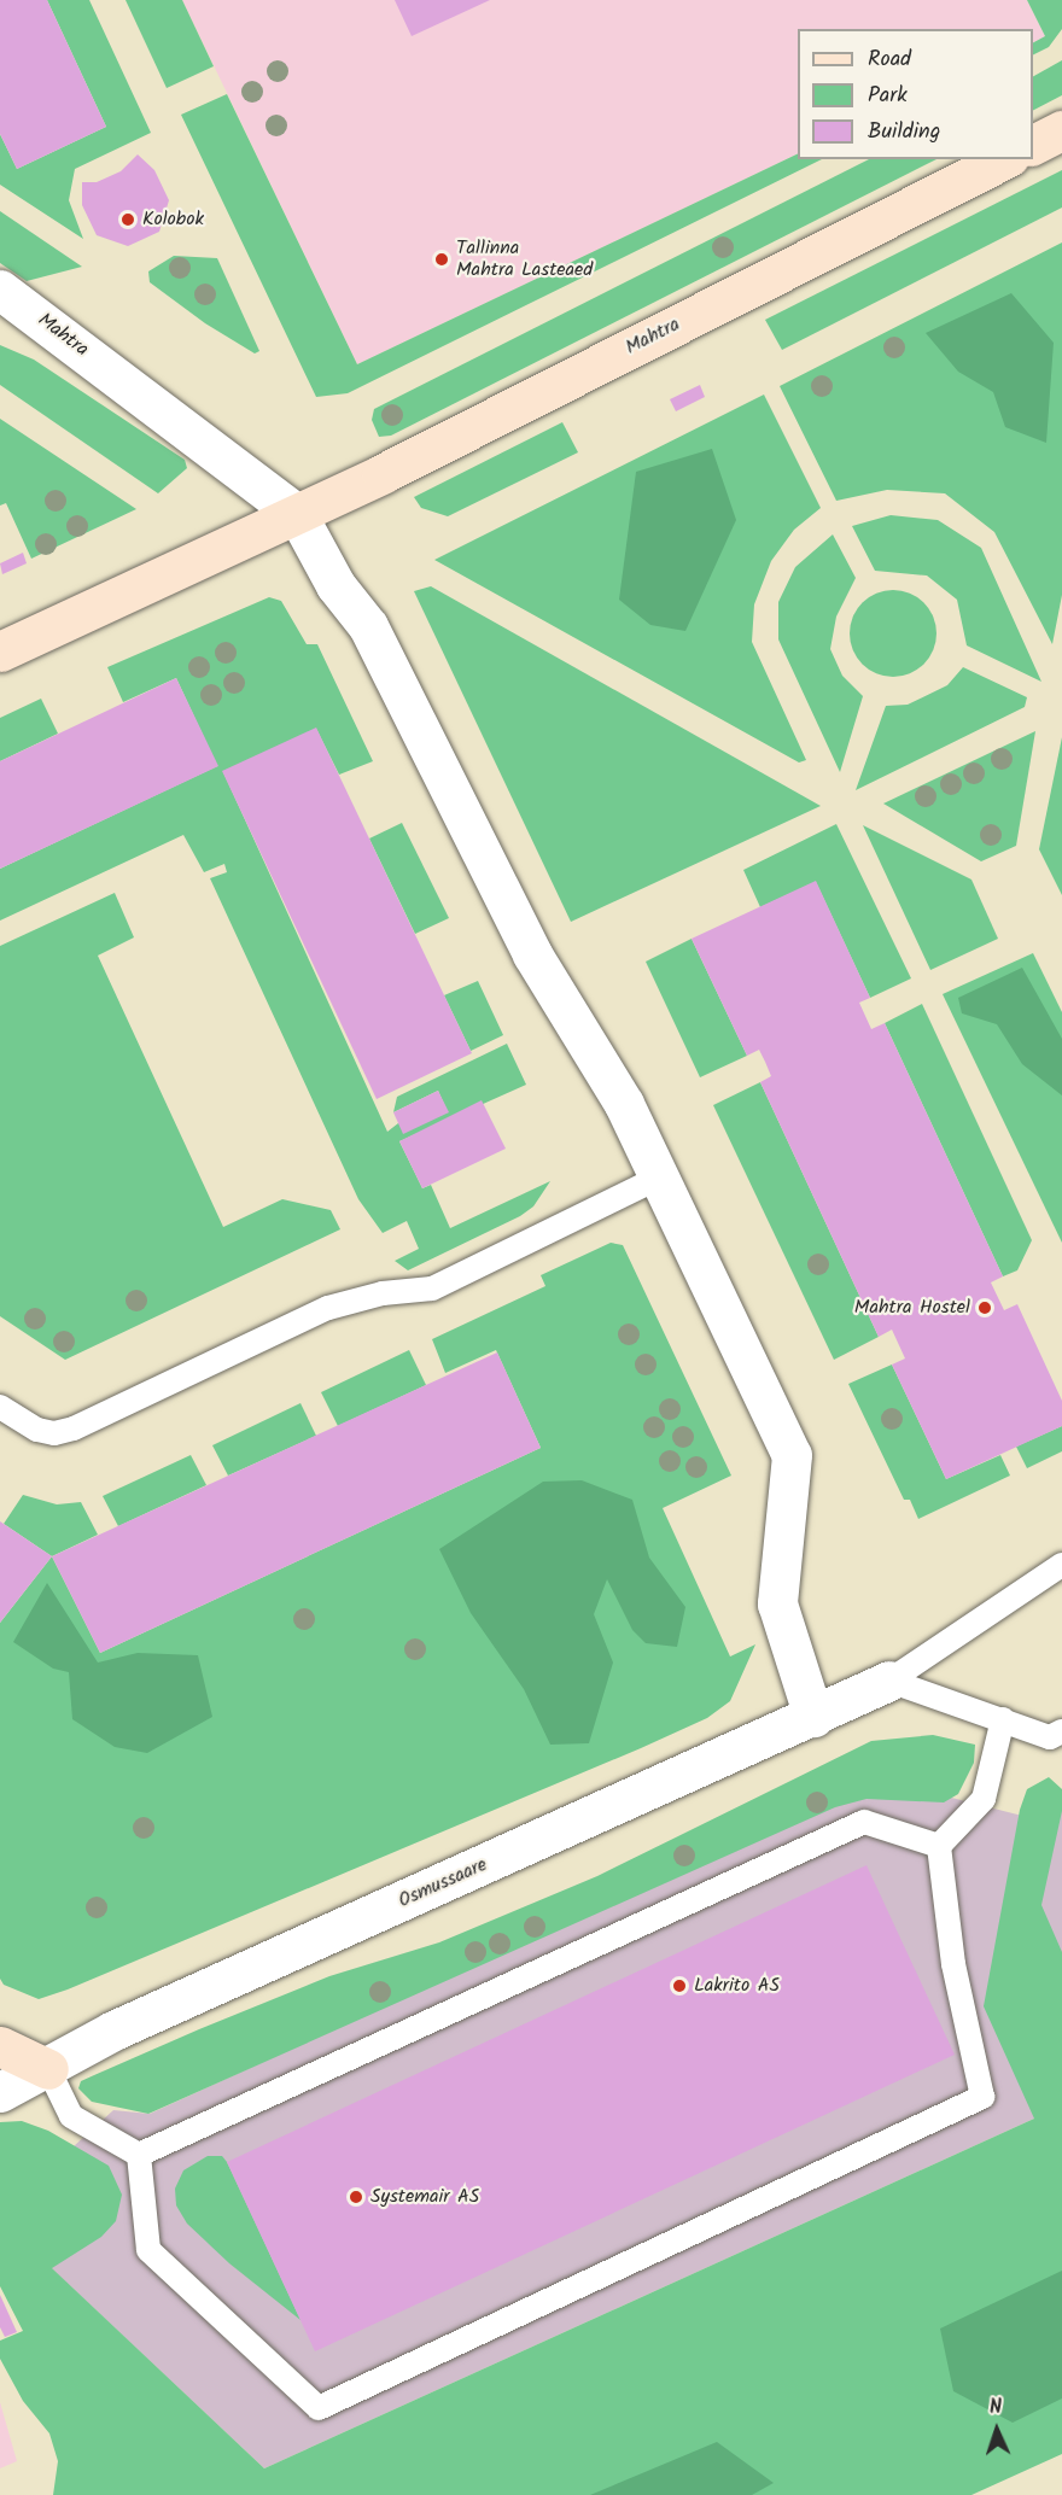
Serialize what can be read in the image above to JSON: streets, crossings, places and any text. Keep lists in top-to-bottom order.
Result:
{
  "streets": {
    "street": ["Mahtra", "Osmussaare"]
  },
  "places": [
    "Kolobok",
    "Tallinna Mahtra Lasteaed",
    "Mahtra Hostel",
    "Lakrito AS",
    "Systemair AS"
  ],
  "legend": ["Road", "Park", "Building"],
  "north": "top"
}
